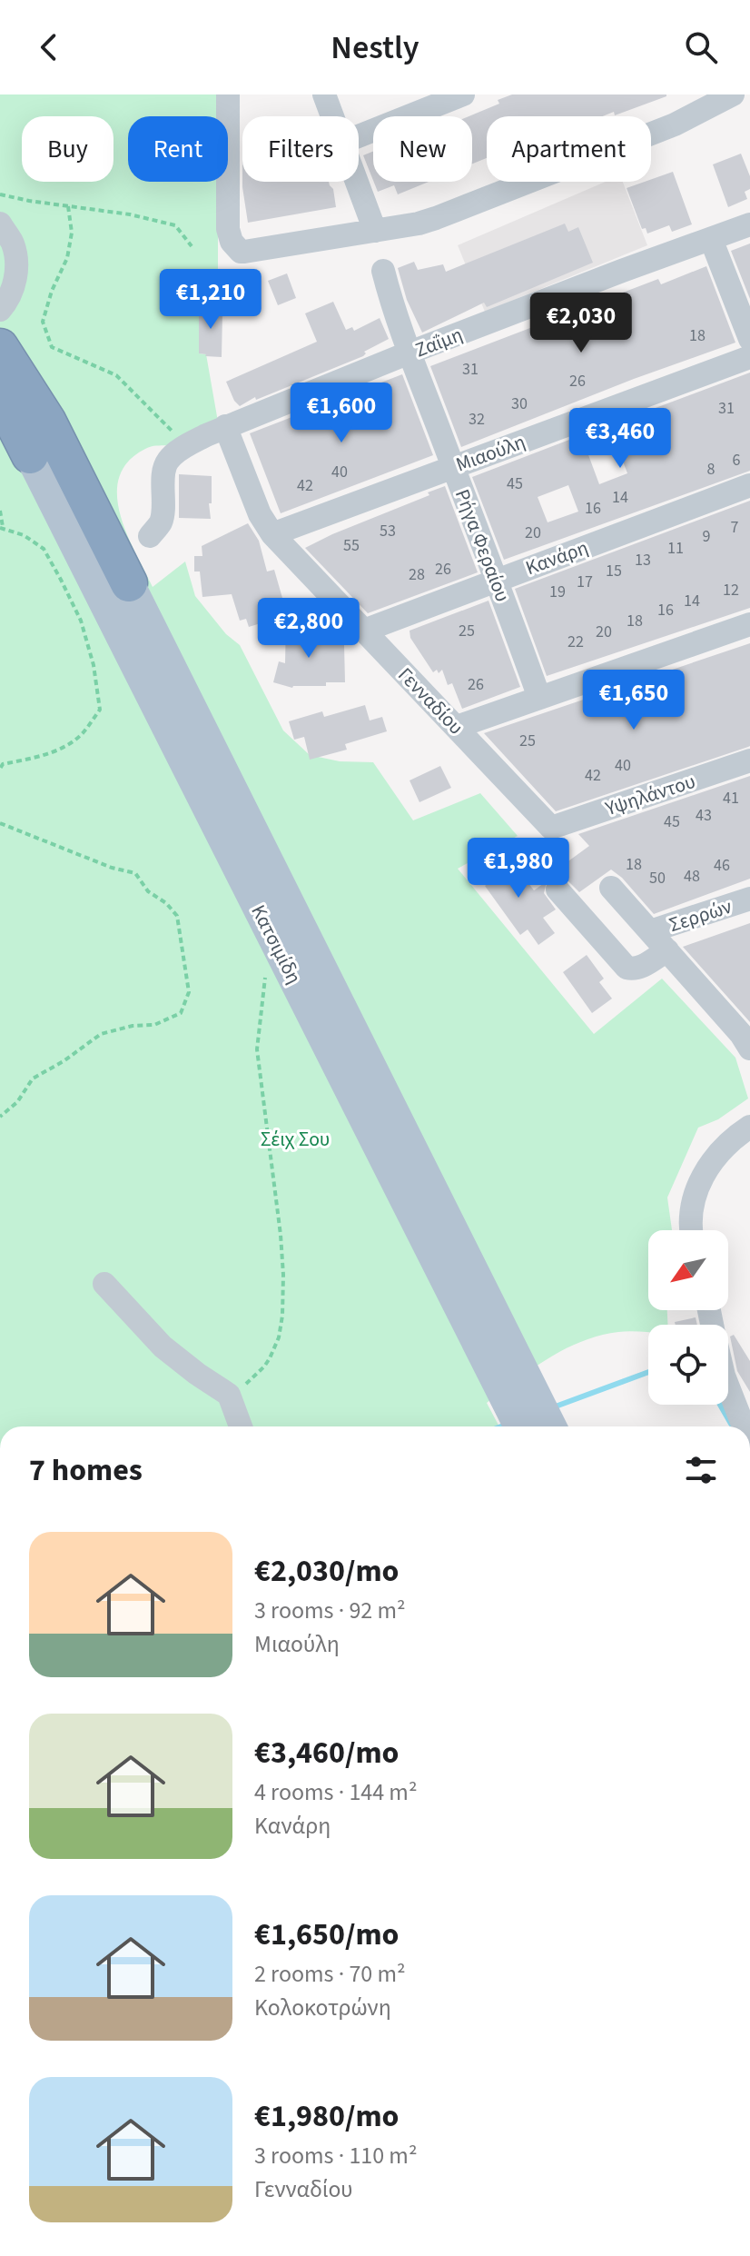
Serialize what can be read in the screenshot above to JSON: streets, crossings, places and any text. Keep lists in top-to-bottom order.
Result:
{
  "streets": {
    "main road": ["Κατσιμίδη"],
    "street": [
      "Ζαΐμη",
      "Μιαούλη",
      "Ρήγα Φεραίου",
      "Κανάρη",
      "Γενναδίου",
      "Υψηλάντου",
      "Σερρών"
    ]
  },
  "crossings": [
    ["Ζαΐμη", "Ρήγα Φεραίου"],
    ["Ζαΐμη", "Γενναδίου"],
    ["Μιαούλη", "Ρήγα Φεραίου"],
    ["Μιαούλη", "Γενναδίου"],
    ["Ρήγα Φεραίου", "Κανάρη"],
    ["Κανάρη", "Γενναδίου"],
    ["Γενναδίου", "Υψηλάντου"]
  ],
  "parks": ["Σέιχ Σου"],
  "house_numbers": [
    "18",
    "31",
    "26",
    "30",
    "31",
    "32",
    "6",
    "8",
    "40",
    "45",
    "42",
    "14",
    "16",
    "7",
    "53",
    "20",
    "9",
    "55",
    "11",
    "13",
    "26",
    "15",
    "28",
    "17",
    "12",
    "19",
    "14",
    "16",
    "18",
    "25",
    "20",
    "22",
    "26",
    "25",
    "40",
    "42",
    "41",
    "43",
    "45",
    "18",
    "46",
    "48",
    "50"
  ],
  "north": "bottom left",
  "page": {
    "header": "Nestly",
    "chip": [
      "Buy",
      "Rent",
      "Filters",
      "New",
      "Apartment"
    ],
    "price": [
      "€1,210",
      "€2,030",
      "€1,600",
      "€3,460",
      "€2,800",
      "€1,650",
      "€1,980"
    ],
    "heading": "7 homes",
    "list": [
      {
        "name": "€2,030/mo",
        "note": "3 rooms · 92 m² · Μιαούλη"
      },
      {
        "name": "€3,460/mo",
        "note": "4 rooms · 144 m² · Κανάρη"
      },
      {
        "name": "€1,650/mo",
        "note": "2 rooms · 70 m² · Κολοκοτρώνη"
      },
      {
        "name": "€1,980/mo",
        "note": "3 rooms · 110 m² · Γενναδίου"
      }
    ]
  }
}
